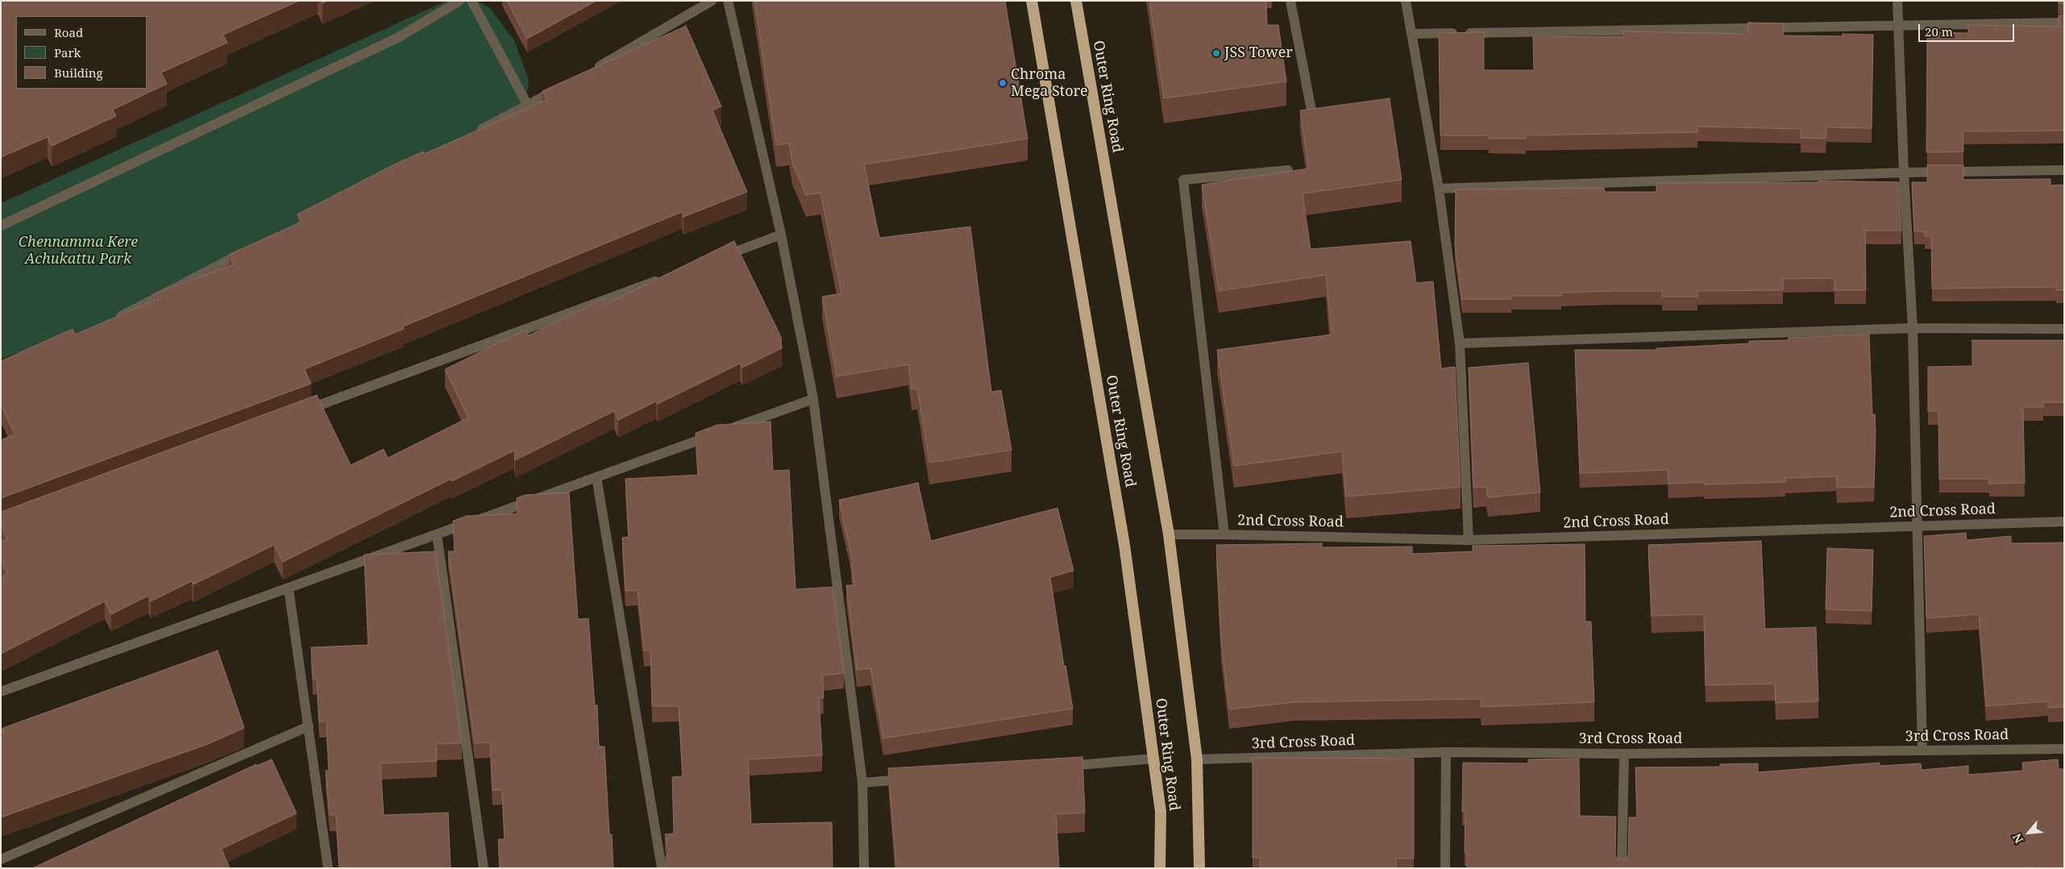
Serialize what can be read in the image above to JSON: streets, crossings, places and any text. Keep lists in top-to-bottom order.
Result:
{
  "streets": {
    "highway": ["Outer Ring Road"],
    "street": ["2nd Cross Road", "3rd Cross Road"]
  },
  "crossings": [
    ["Outer Ring Road", "2nd Cross Road"],
    ["Outer Ring Road", "3rd Cross Road"]
  ],
  "parks": ["Chennamma Kere Achukattu Park"],
  "places": ["JSS Tower", "Chroma Mega Store"],
  "legend": ["Road", "Park", "Building"],
  "scale_bar": "20 m",
  "north": "bottom left"
}
